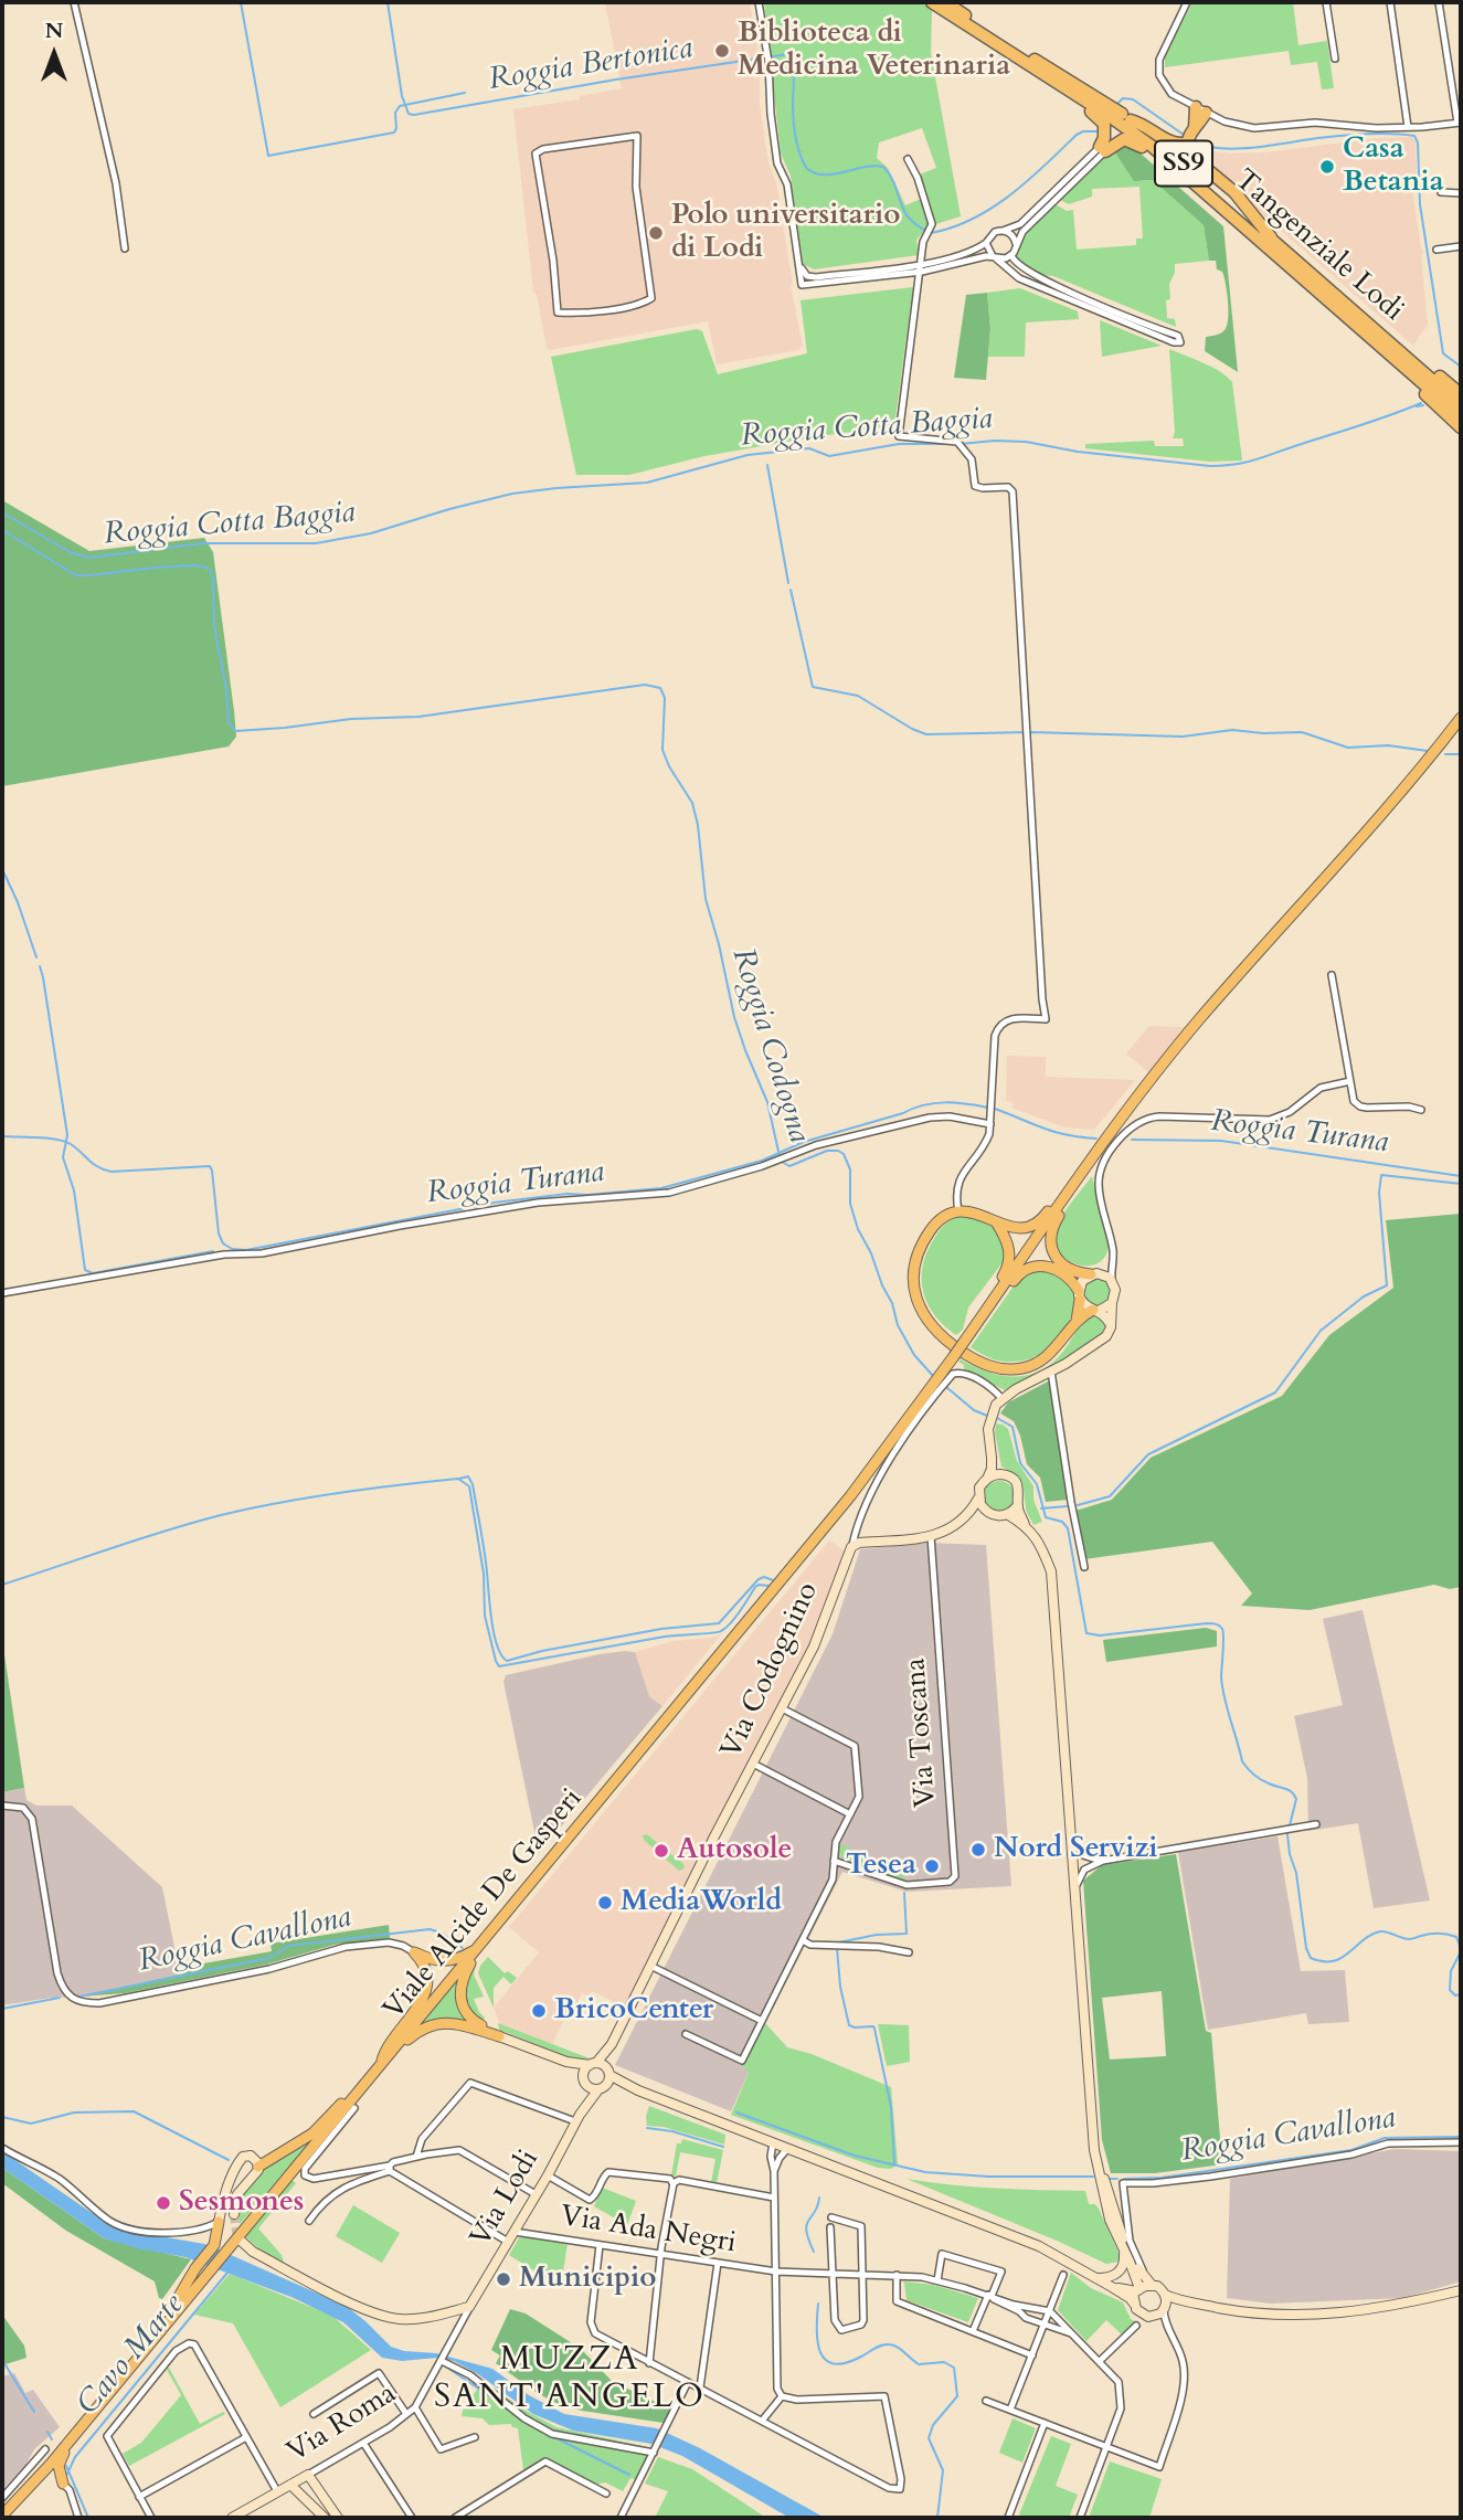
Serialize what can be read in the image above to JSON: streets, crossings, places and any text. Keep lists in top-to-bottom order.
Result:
{
  "streets": {
    "highway": ["SS9", "Tangenziale Lodi"],
    "main road": ["Viale Alcide De Gasperi"],
    "street": [
      "Via Codognino",
      "Via Toscana",
      "Via Lodi",
      "Via Ada Negri",
      "Via Roma"
    ]
  },
  "crossings": [
    ["Via Codognino", "Viale Alcide De Gasperi"],
    ["Via Codognino", "Via Lodi"],
    ["Via Lodi", "Via Ada Negri"],
    ["Via Lodi", "Via Roma"]
  ],
  "districts": ["MUZZA SANT'ANGELO"],
  "water": [
    "Roggia Bertonica",
    "Roggia Cotta Baggia",
    "Roggia Codogna",
    "Roggia Turana",
    "Roggia Cavallona",
    "Cavo Marte"
  ],
  "places": [
    "Biblioteca di Medicina Veterinaria",
    "Casa Betania",
    "Polo universitario di Lodi",
    "Nord Servizi",
    "Autosole",
    "Tesea",
    "MediaWorld",
    "BricoCenter",
    "Sesmones",
    "Municipio"
  ],
  "north": "top"
}
